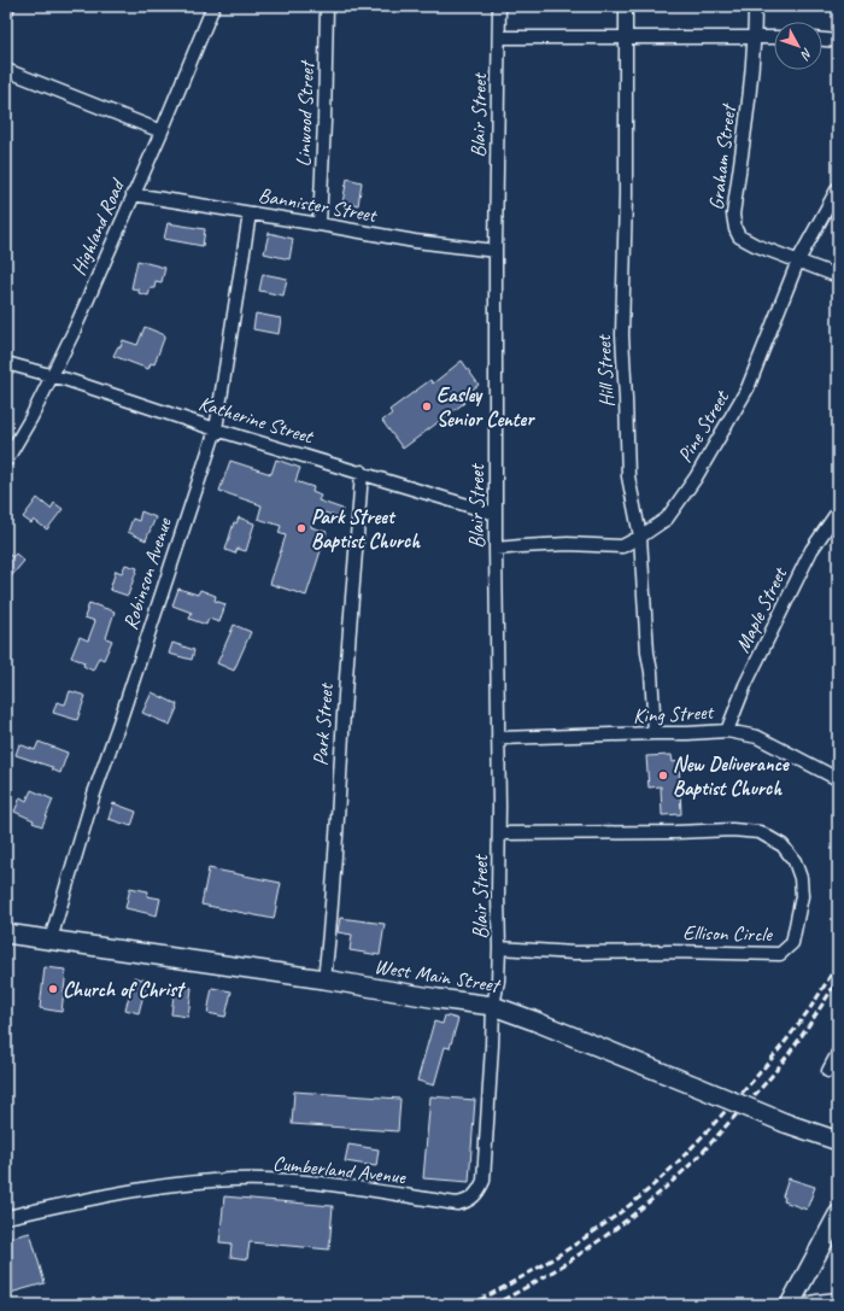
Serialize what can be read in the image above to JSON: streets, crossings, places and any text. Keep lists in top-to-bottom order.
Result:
{
  "streets": {
    "main road": ["West Main Street"],
    "street": [
      "Linwood Street",
      "Blair Street",
      "Graham Street",
      "Bannister Street",
      "Highland Road",
      "Hill Street",
      "Katherine Street",
      "Pine Street",
      "Robinson Avenue",
      "Maple Street",
      "King Street",
      "Park Street",
      "Ellison Circle",
      "Cumberland Avenue"
    ]
  },
  "crossings": [
    ["Linwood Street", "Bannister Street"],
    ["Blair Street", "Bannister Street"],
    ["Blair Street", "Katherine Street"],
    ["Blair Street", "Pine Street"],
    ["Blair Street", "King Street"],
    ["Blair Street", "Ellison Circle"],
    ["Blair Street", "West Main Street"],
    ["Blair Street", "Cumberland Avenue"],
    ["Graham Street", "Pine Street"],
    ["Bannister Street", "Highland Road"],
    ["Bannister Street", "Robinson Avenue"],
    ["Highland Road", "Katherine Street"],
    ["Hill Street", "Pine Street"],
    ["Hill Street", "King Street"],
    ["Katherine Street", "Robinson Avenue"],
    ["Katherine Street", "Park Street"],
    ["Robinson Avenue", "West Main Street"],
    ["Maple Street", "King Street"],
    ["Park Street", "West Main Street"],
    ["West Main Street", "Cumberland Avenue"]
  ],
  "places": [
    "Easley Senior Center",
    "Park Street Baptist Church",
    "New Deliverance Baptist Church",
    "Church of Christ"
  ],
  "north": "bottom right"
}
